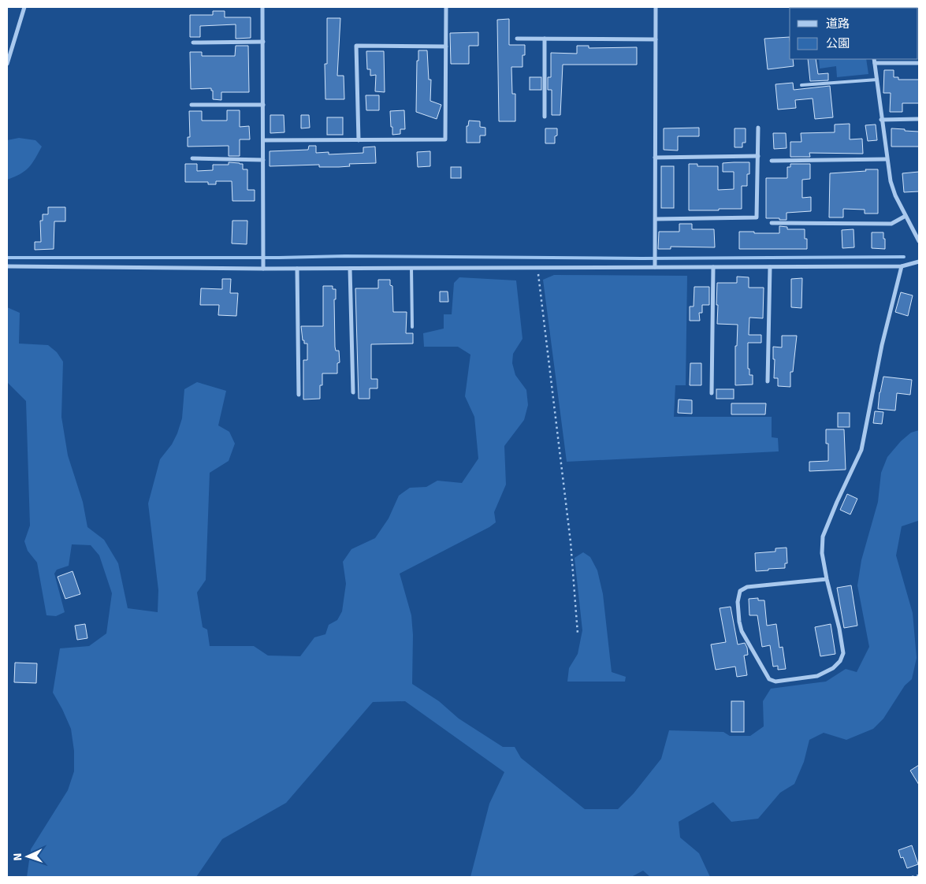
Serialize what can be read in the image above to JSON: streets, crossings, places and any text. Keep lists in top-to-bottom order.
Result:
{
  "legend": ["道路", "公園"],
  "north": "left"
}
